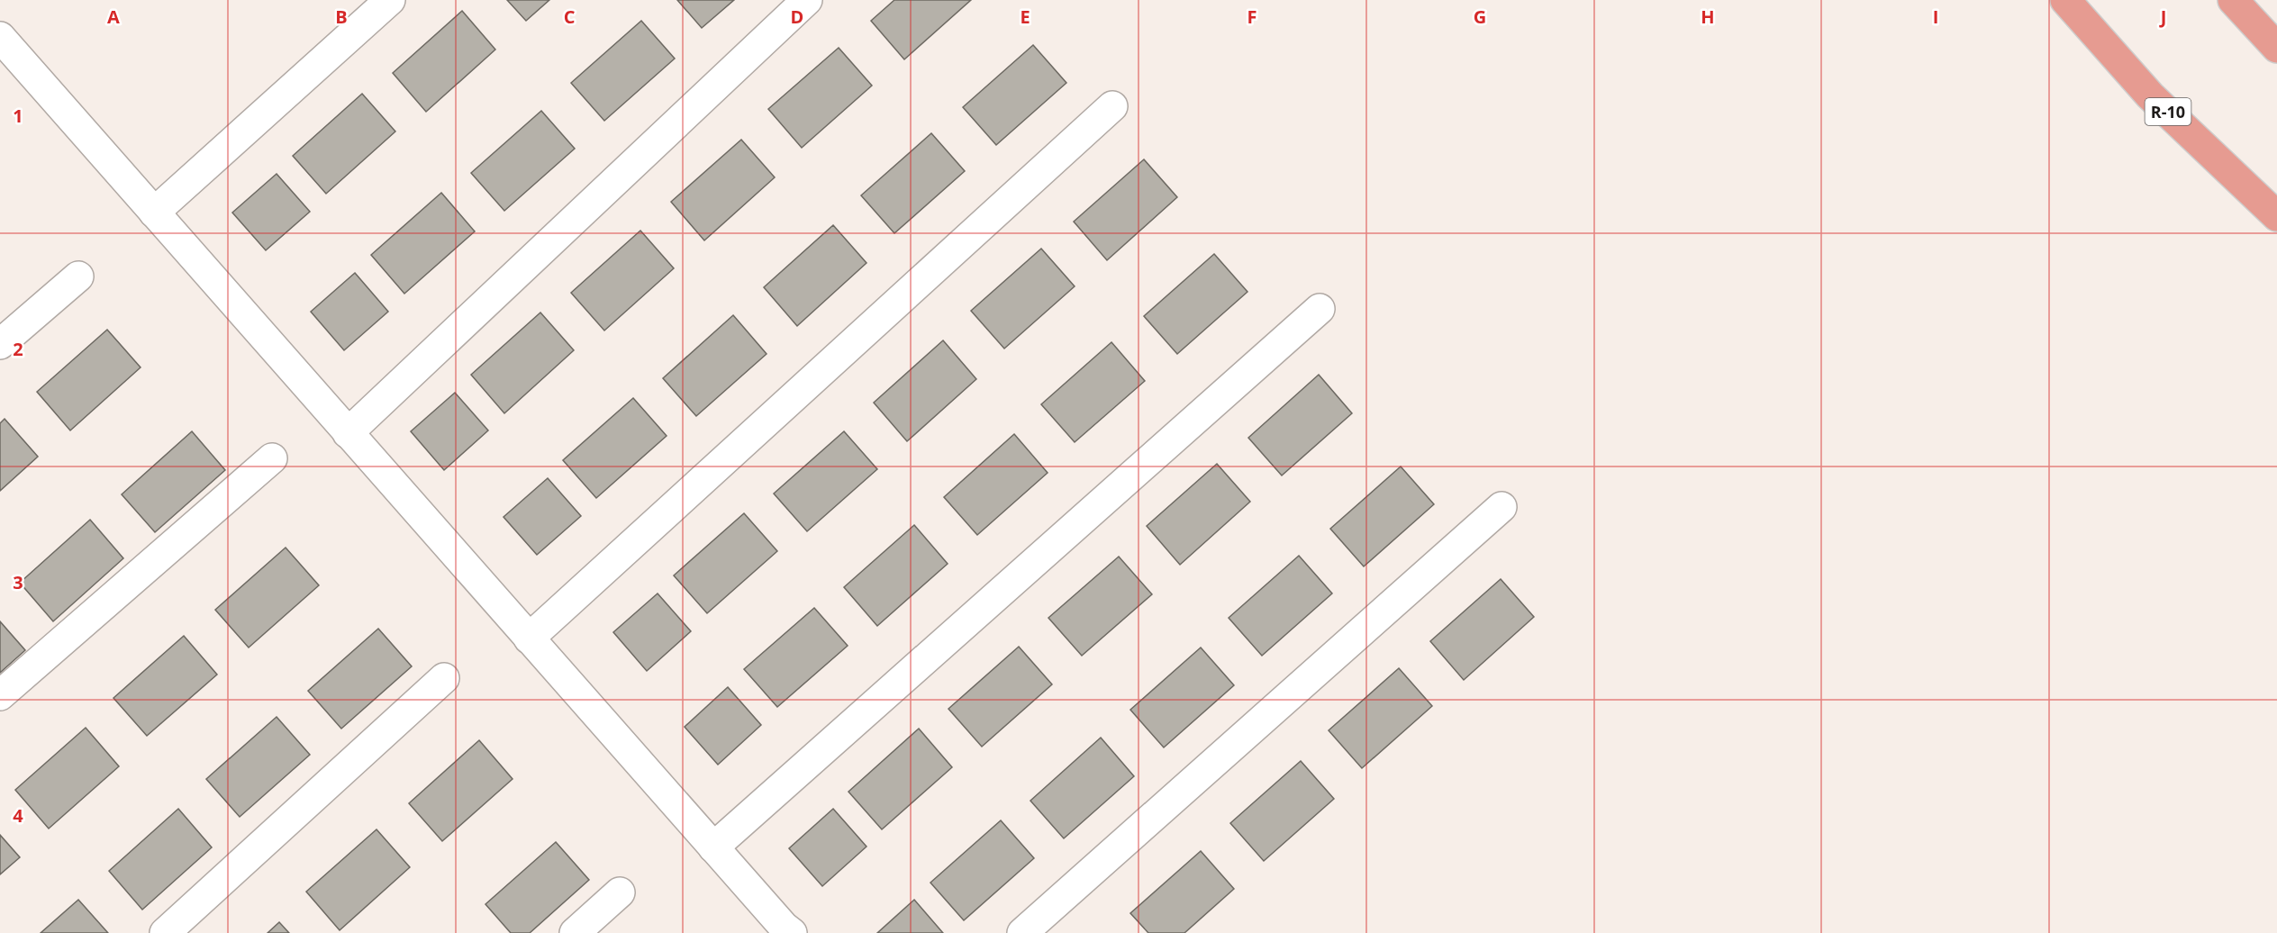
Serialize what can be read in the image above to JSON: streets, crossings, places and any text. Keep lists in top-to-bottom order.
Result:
{
  "streets": {
    "main road": ["R-10"]
  },
  "grid": {
    "columns": [
      "A",
      "B",
      "C",
      "D",
      "E",
      "F",
      "G",
      "H",
      "I",
      "J"
    ],
    "rows": [
      "1",
      "2",
      "3",
      "4"
    ]
  }
}
